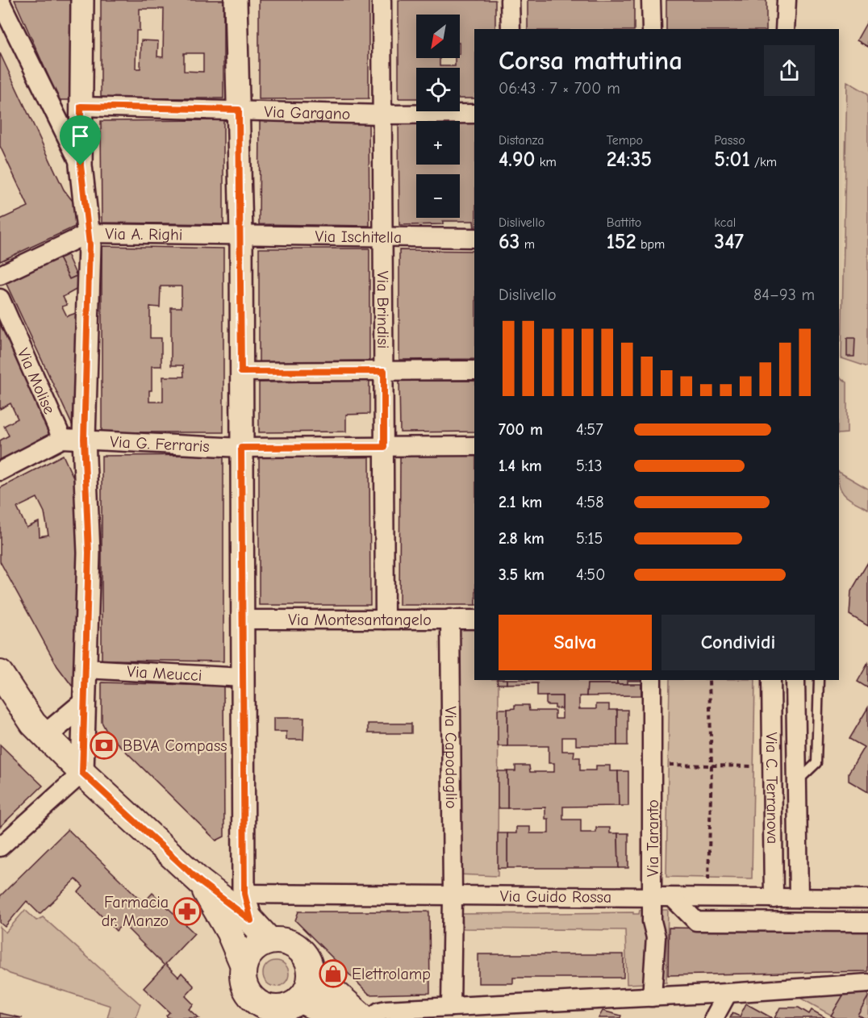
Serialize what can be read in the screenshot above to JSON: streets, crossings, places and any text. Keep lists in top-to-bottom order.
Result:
{
  "streets": {
    "street": [
      "Via Gargano",
      "Via A. Righi",
      "Via Ischitella",
      "Via Brindisi",
      "Via Molise",
      "Via G. Ferraris",
      "Via Montesantangelo",
      "Via Meucci",
      "Via Capodaglio",
      "Via C. Terranova",
      "Via Taranto",
      "Via Guido Rossa"
    ]
  },
  "crossings": [
    ["Via Gargano", "Via Brindisi"],
    ["Via A. Righi", "Via Ischitella"],
    ["Via Ischitella", "Via Brindisi"],
    ["Via Brindisi", "Via G. Ferraris"],
    ["Via Brindisi", "Via Montesantangelo"],
    ["Via Molise", "Via G. Ferraris"],
    ["Via Montesantangelo", "Via Capodaglio"],
    ["Via Capodaglio", "Via Guido Rossa"],
    ["Via C. Terranova", "Via Guido Rossa"],
    ["Via Taranto", "Via Guido Rossa"]
  ],
  "places": {
    "bank": ["BBVA Compass"],
    "pharmacy": ["Farmacia dr. Manzo"],
    "shop": ["Elettrolamp"]
  },
  "north": "bottom left",
  "page": {
    "map_buttons": ["+", "−"],
    "heading": ["Corsa mattutina", "06:43 · 7 × 700 m"],
    "stats": [
      ["Distanza", "4.90 km"],
      ["Tempo", "24:35"],
      ["Passo", "5:01 /km"],
      ["Dislivello", "63 m"],
      ["Battito", "152 bpm"],
      ["kcal", "347"]
    ],
    "chart": ["Dislivello", "84–93 m"],
    "list": [
      {
        "name": "700 m",
        "note": "4:57"
      },
      {
        "name": "1.4 km",
        "note": "5:13"
      },
      {
        "name": "2.1 km",
        "note": "4:58"
      },
      {
        "name": "2.8 km",
        "note": "5:15"
      },
      {
        "name": "3.5 km",
        "note": "4:50"
      }
    ],
    "buttons": ["Salva", "Condividi"]
  }
}
